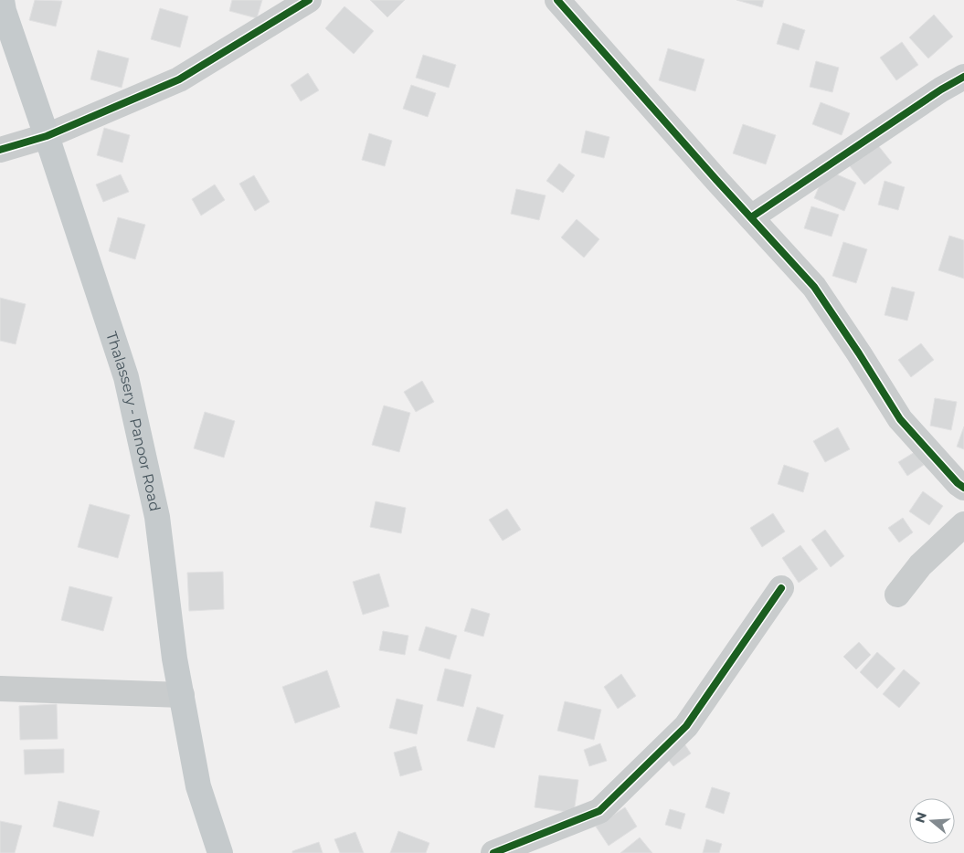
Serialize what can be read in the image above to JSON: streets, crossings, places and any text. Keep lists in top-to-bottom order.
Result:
{
  "streets": {
    "main road": ["Thalassery - Panoor Road"]
  },
  "north": "left"
}
